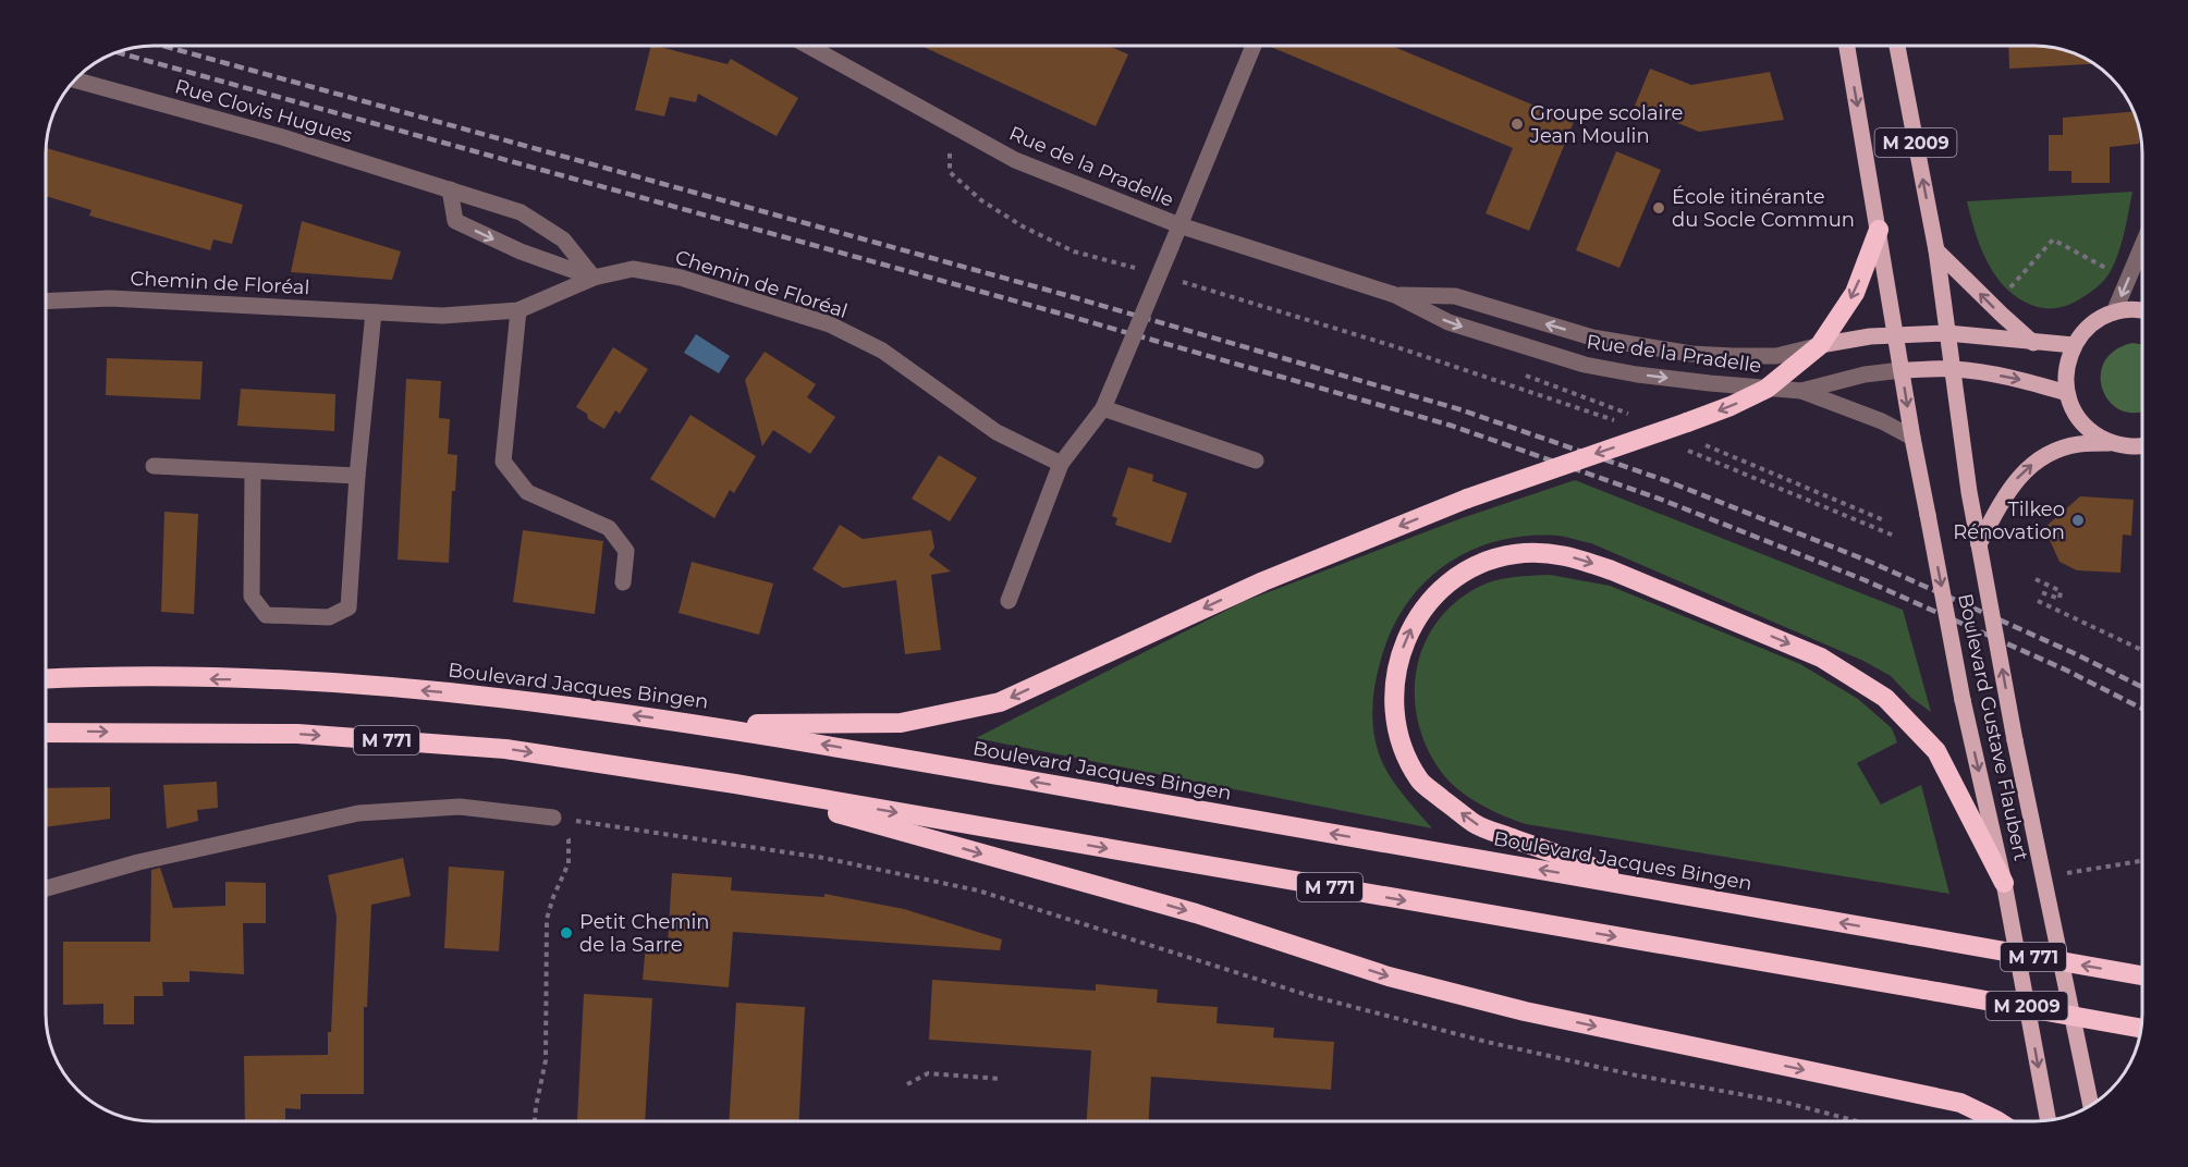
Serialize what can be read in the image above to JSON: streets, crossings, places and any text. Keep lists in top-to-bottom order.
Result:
{
  "streets": {
    "highway": ["Boulevard Jacques Bingen", "M 771"],
    "main road": ["M 2009", "Boulevard Gustave Flaubert"],
    "street": ["Rue Clovis Hugues", "Rue de la Pradelle", "Chemin de Floréal"]
  },
  "crossings": [
    ["Rue Clovis Hugues", "Chemin de Floréal"],
    ["M 2009", "Boulevard Gustave Flaubert"]
  ],
  "places": [
    "Groupe scolaire Jean Moulin",
    "École itinérante du Socle Commun",
    "Tilkeo Rénovation",
    "Petit Chemin de la Sarre"
  ]
}
